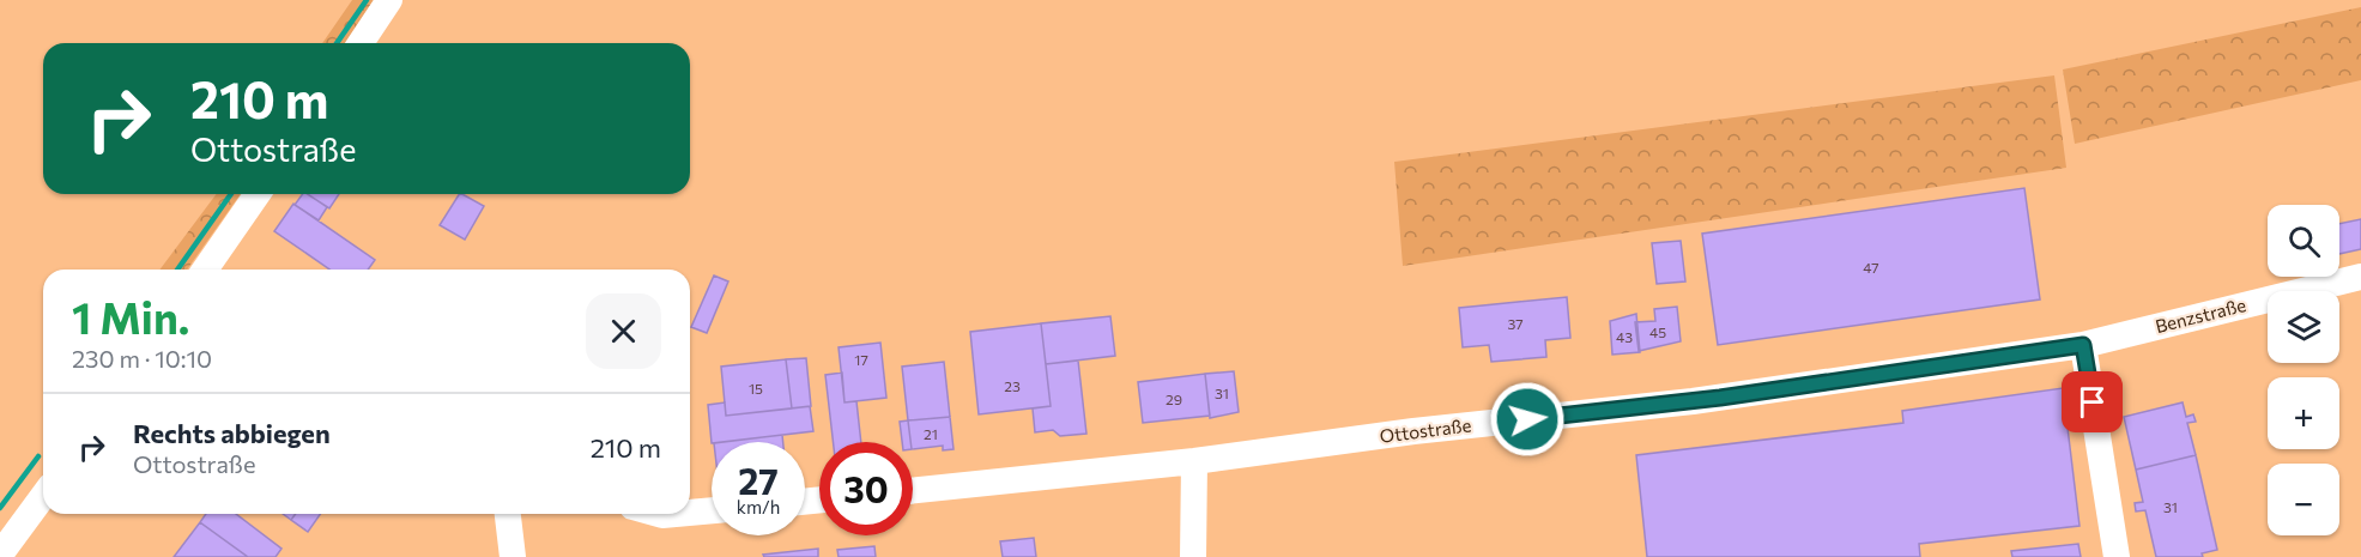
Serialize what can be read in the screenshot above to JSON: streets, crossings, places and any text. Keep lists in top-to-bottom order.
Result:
{
  "streets": {
    "street": ["Benzstraße", "Ottostraße"]
  },
  "crossings": [
    ["Benzstraße", "Ottostraße"]
  ],
  "house_numbers": [
    "47",
    "37",
    "45",
    "43",
    "17",
    "23",
    "15",
    "31",
    "29",
    "21",
    "31"
  ],
  "page": {
    "turn": ["210 m", "Ottostraße"],
    "map_buttons": ["+", "−"],
    "heading": ["1 Min.", "230 m · 10:10"],
    "list": [
      {
        "name": "Rechts abbiegen",
        "note": "Ottostraße",
        "value": "210 m"
      }
    ],
    "speed": "27 km/h",
    "limit": "30"
  }
}
